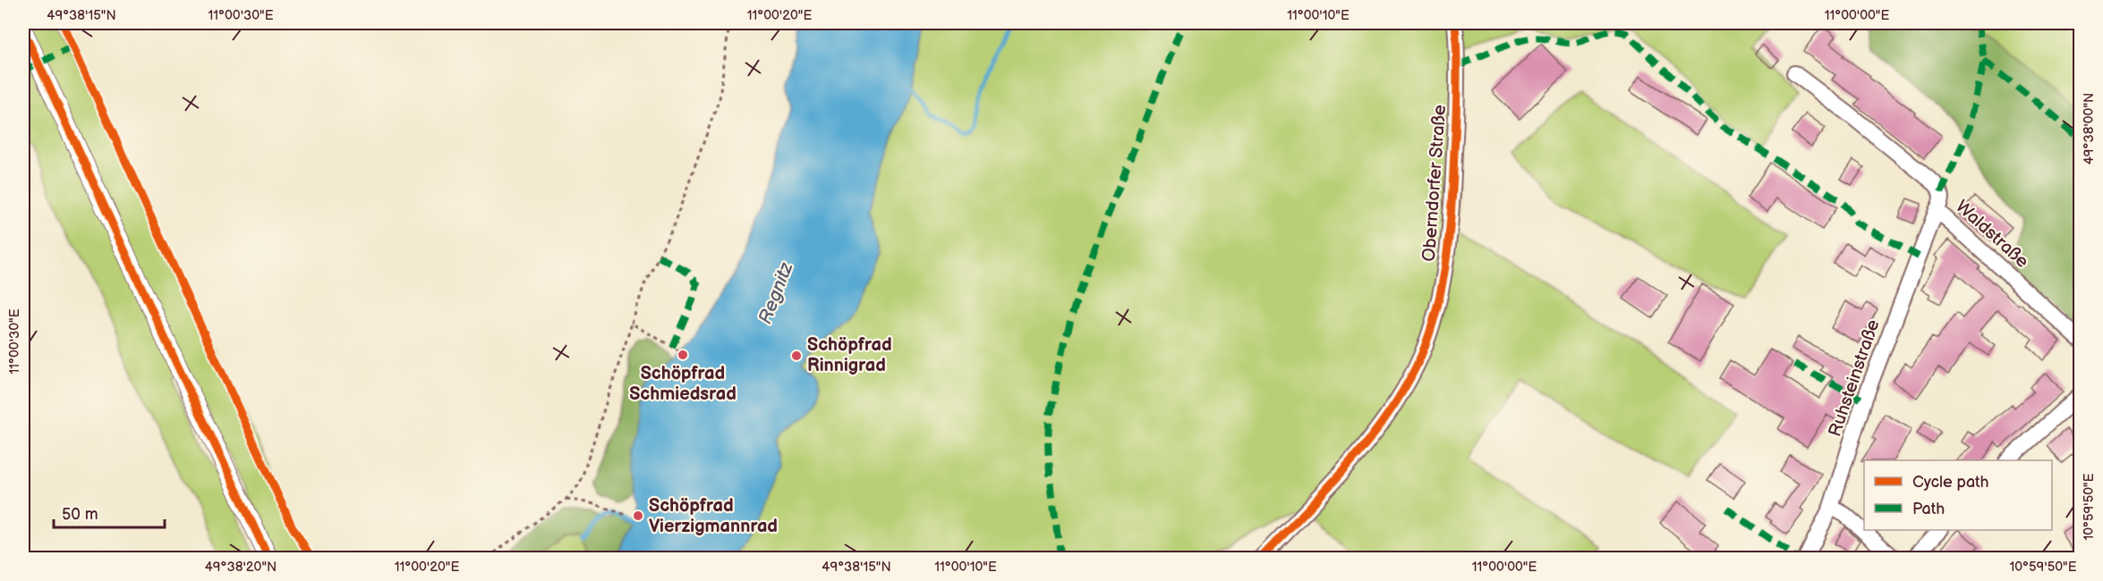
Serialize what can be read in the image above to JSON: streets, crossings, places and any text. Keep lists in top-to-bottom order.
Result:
{
  "streets": {
    "street": ["Oberndorfer Straße", "Waldstraße", "Ruhsteinstraße"]
  },
  "crossings": [
    ["Waldstraße", "Ruhsteinstraße"]
  ],
  "water": ["Regnitz"],
  "places": ["Schöpfrad Schmiedsrad", "Schöpfrad Rinnigrad", "Schöpfrad Vierzigmannrad"],
  "legend": ["Cycle path", "Path"],
  "scale_bar": "50 m",
  "coordinates": [
    "49°38'15\"N",
    "11°00'30\"E",
    "11°00'20\"E",
    "11°00'10\"E",
    "11°00'00\"E",
    "49°38'00\"N",
    "10°59'50\"E",
    "49°38'20\"N"
  ]
}
